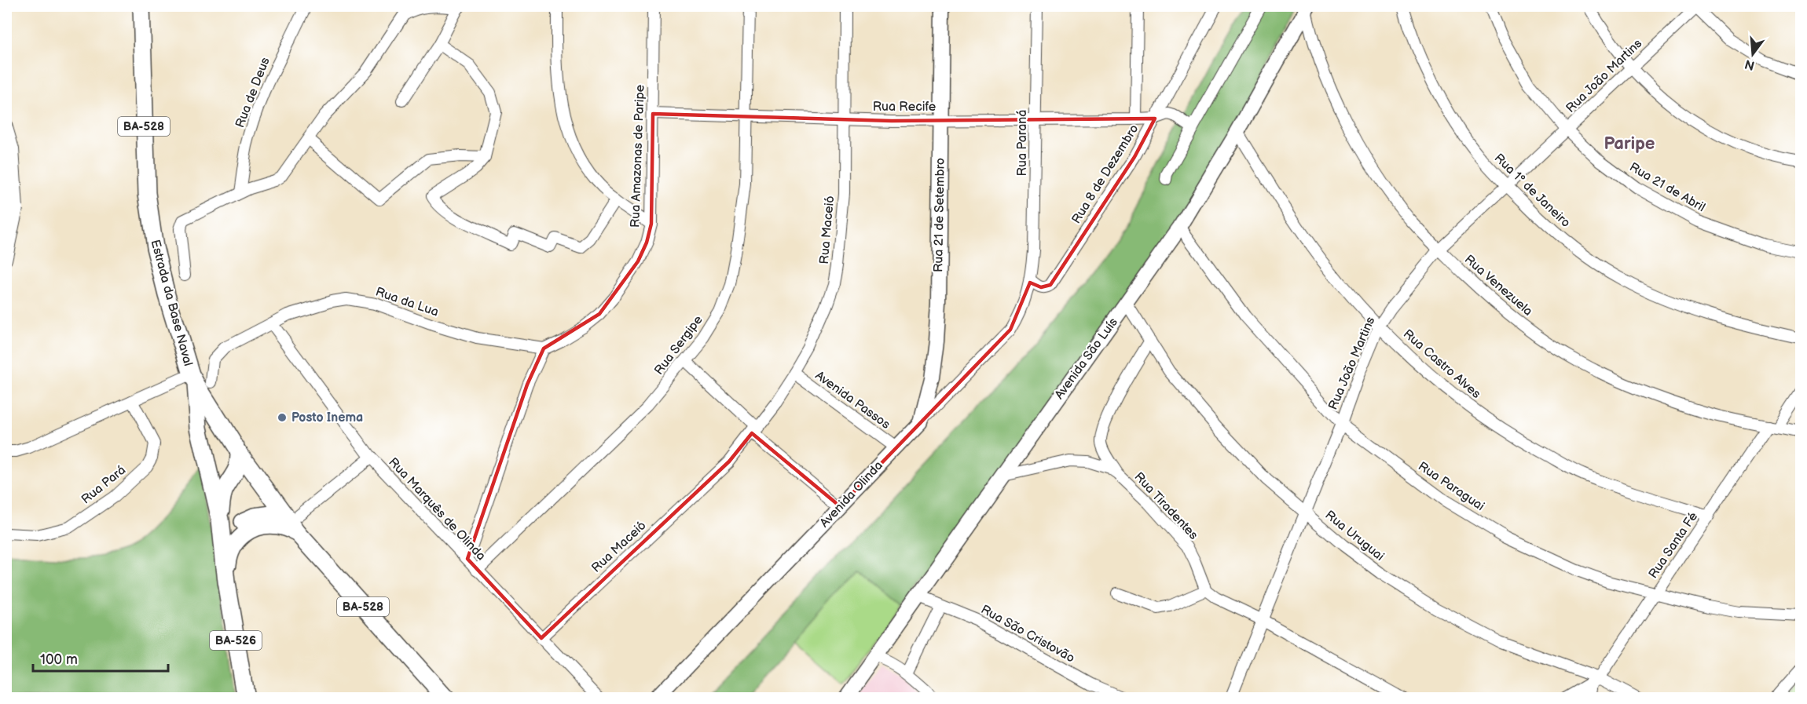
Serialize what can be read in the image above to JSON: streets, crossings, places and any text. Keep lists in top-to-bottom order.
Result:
{
  "streets": {
    "main road": [
      "BA-528",
      "Rua 21 de Setembro",
      "Estrada da Base Naval",
      "Avenida São Luís",
      "Avenida Olinda",
      "BA-526"
    ],
    "street": [
      "Rua João Martins",
      "Rua de Deus",
      "Rua Recife",
      "Rua Paraná",
      "Rua Amazonas de Paripe",
      "Rua 8 de Dezembro",
      "Rua 21 de Abril",
      "Rua 1º de Janeiro",
      "Rua Maceió",
      "Rua Venezuela",
      "Rua da Lua",
      "Rua Sergipe",
      "Rua Castro Alves",
      "Avenida Passos",
      "Rua Pará",
      "Rua Paraguai",
      "Rua Tiradentes",
      "Rua Marquês de Olinda",
      "Rua Uruguai",
      "Rua Santa Fé",
      "Rua São Cristovão"
    ]
  },
  "crossings": [
    ["Rua João Martins", "Rua 21 de Abril"],
    ["Rua João Martins", "Rua 1º de Janeiro"],
    ["Rua João Martins", "Rua Venezuela"],
    ["Rua João Martins", "Rua Castro Alves"],
    ["Rua João Martins", "Rua Paraguai"],
    ["Rua João Martins", "Rua Uruguai"],
    ["Rua Recife", "Rua Paraná"],
    ["Rua Recife", "Rua Amazonas de Paripe"],
    ["Rua Recife", "Rua 8 de Dezembro"],
    ["Rua Recife", "Rua 21 de Setembro"],
    ["Rua Recife", "Rua Maceió"],
    ["Rua Recife", "Rua Sergipe"],
    ["BA-528", "Rua da Lua"],
    ["BA-528", "Estrada da Base Naval"],
    ["BA-528", "BA-526"],
    ["Rua Paraná", "Rua 8 de Dezembro"],
    ["Rua Paraná", "Avenida Olinda"],
    ["Rua Amazonas de Paripe", "Rua da Lua"],
    ["Rua 8 de Dezembro", "Avenida Olinda"],
    ["Rua 21 de Setembro", "Avenida Olinda"],
    ["Rua Maceió", "Avenida Passos"],
    ["Rua Maceió", "Rua Marquês de Olinda"],
    ["Rua Venezuela", "Avenida São Luís"],
    ["Rua Venezuela", "Rua Santa Fé"],
    ["Rua da Lua", "Estrada da Base Naval"],
    ["Rua da Lua", "Rua Marquês de Olinda"],
    ["Rua da Lua", "BA-526"],
    ["Estrada da Base Naval", "BA-526"],
    ["Rua Sergipe", "Rua Marquês de Olinda"],
    ["Avenida São Luís", "Rua Castro Alves"],
    ["Avenida São Luís", "Rua Paraguai"],
    ["Avenida São Luís", "Rua Tiradentes"],
    ["Avenida São Luís", "Rua Uruguai"],
    ["Avenida São Luís", "Rua São Cristovão"],
    ["Rua Castro Alves", "Rua Santa Fé"],
    ["Avenida Passos", "Avenida Olinda"],
    ["Rua Paraguai", "Rua Santa Fé"],
    ["Rua Uruguai", "Rua Santa Fé"]
  ],
  "districts": ["Paripe"],
  "places": ["Posto Inema"],
  "scale_bar": "100 m",
  "north": "bottom"
}
